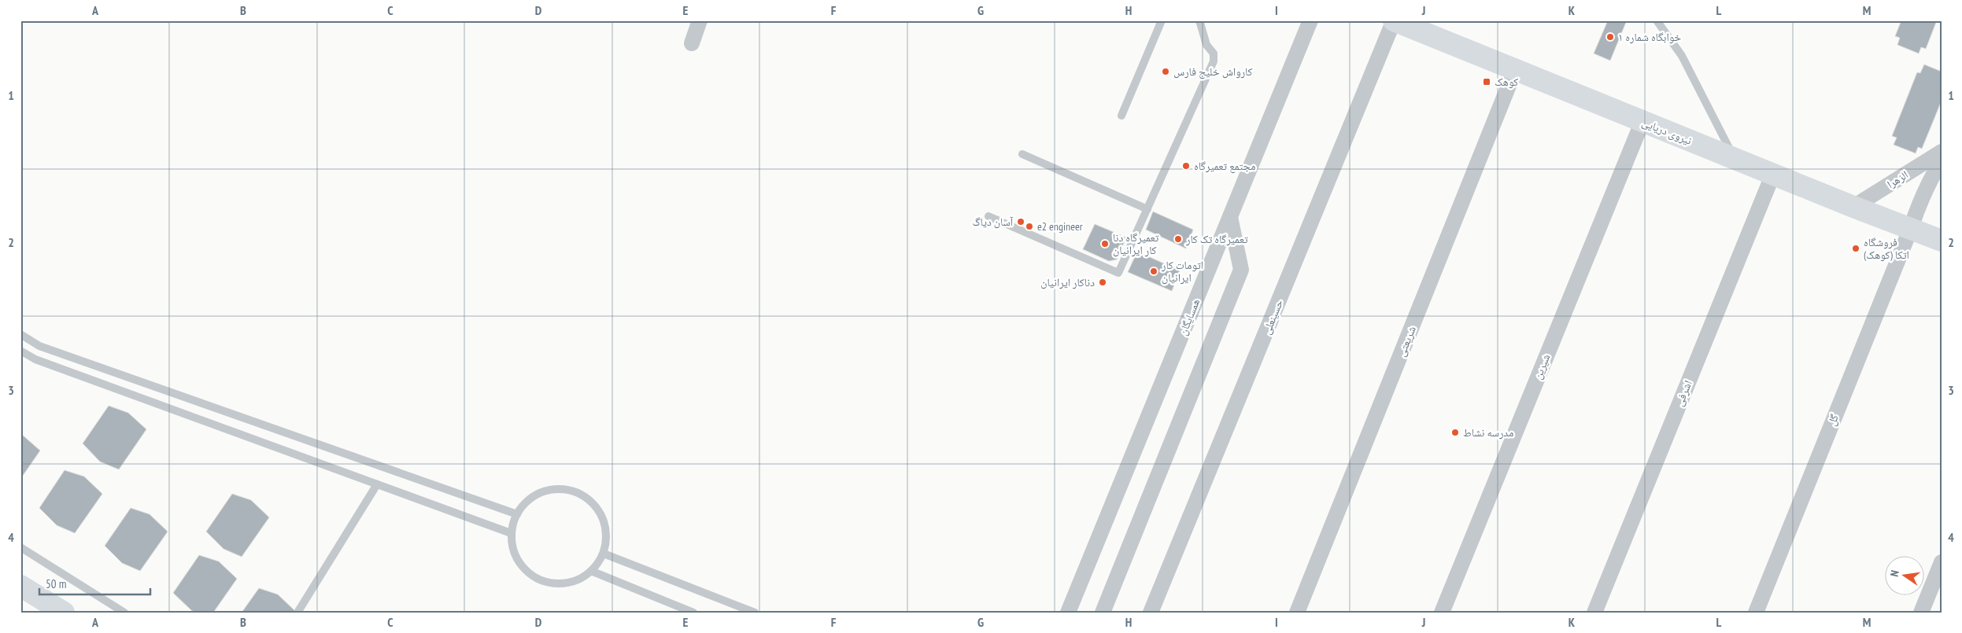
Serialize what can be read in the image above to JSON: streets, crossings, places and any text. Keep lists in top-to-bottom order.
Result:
{
  "streets": {
    "main road": ["نیروی دریایی"],
    "street": [
      "الزهرا",
      "همسایگان",
      "حسینعلی",
      "شریعتی",
      "شیرین",
      "اشرفی",
      "گل"
    ]
  },
  "crossings": [
    ["نیروی دریایی", "الزهرا"],
    ["نیروی دریایی", "حسینعلی"],
    ["نیروی دریایی", "شریعتی"],
    ["نیروی دریایی", "شیرین"],
    ["نیروی دریایی", "اشرفی"],
    ["نیروی دریایی", "گل"]
  ],
  "places": {
    "other": [
      "خوابگاه شماره ۱",
      "کارواش خلیج فارس",
      "مجتمع تعمیرگاه",
      "آسان دیاگ",
      "e2 engineer",
      "تعمیرگاه تک کار",
      "تعمیرگاه دنا کار ایرانیان",
      "فروشگاه اتکا (کوهک)",
      "اتومات کار ایرانیان",
      "دناکار ایرانیان",
      "مدرسه نشاط"
    ],
    "transit": ["کوهک"]
  },
  "scale_bar": "50 m",
  "north": "left",
  "grid": {
    "columns": [
      "A",
      "B",
      "C",
      "D",
      "E",
      "F",
      "G",
      "H",
      "I",
      "J",
      "K",
      "L",
      "M"
    ],
    "rows": [
      "1",
      "2",
      "3",
      "4"
    ]
  }
}
